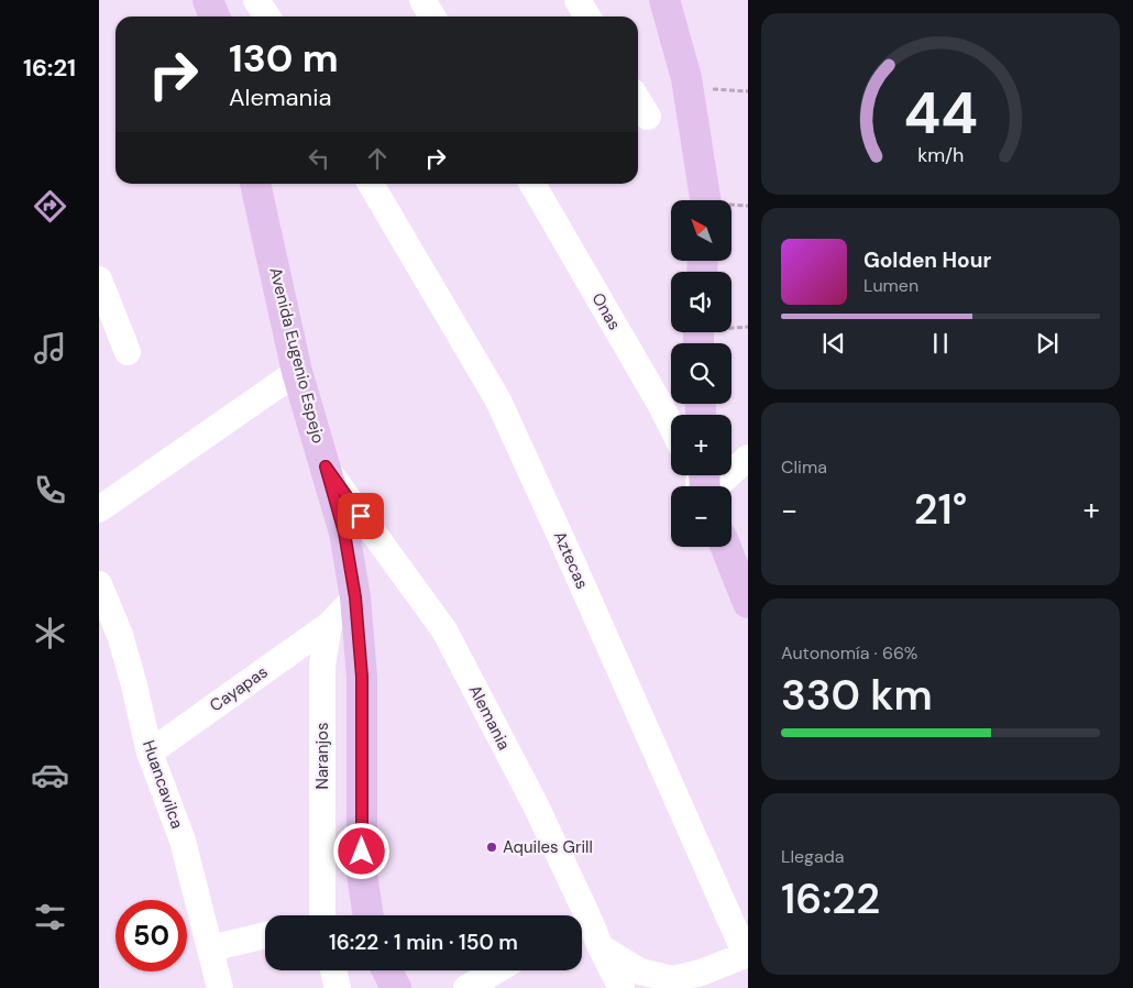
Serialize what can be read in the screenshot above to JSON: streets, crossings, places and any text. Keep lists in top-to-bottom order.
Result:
{
  "streets": {
    "main road": ["Avenida Eugenio Espejo"],
    "street": [
      "Onas",
      "Aztecas",
      "Cayapas",
      "Alemania",
      "Naranjos",
      "Huancavilca"
    ]
  },
  "crossings": [
    ["Avenida Eugenio Espejo", "Alemania"],
    ["Cayapas", "Naranjos"],
    ["Cayapas", "Huancavilca"]
  ],
  "places": ["Aquiles Grill"],
  "north": "top left",
  "page": {
    "tabs": "16:21",
    "turn": ["130 m", "Alemania"],
    "map_buttons": ["+", "−"],
    "song": ["Golden Hour", "Lumen"],
    "tile": [
      "Clima",
      ["Autonomía · 66%", "330 km"],
      ["Llegada", "16:22"]
    ],
    "heat": ["−", "21°", "+"],
    "limit": "50",
    "trip": "16:22 · 1 min · 150 m",
    "gauge": ["44", "km/h"]
  }
}
